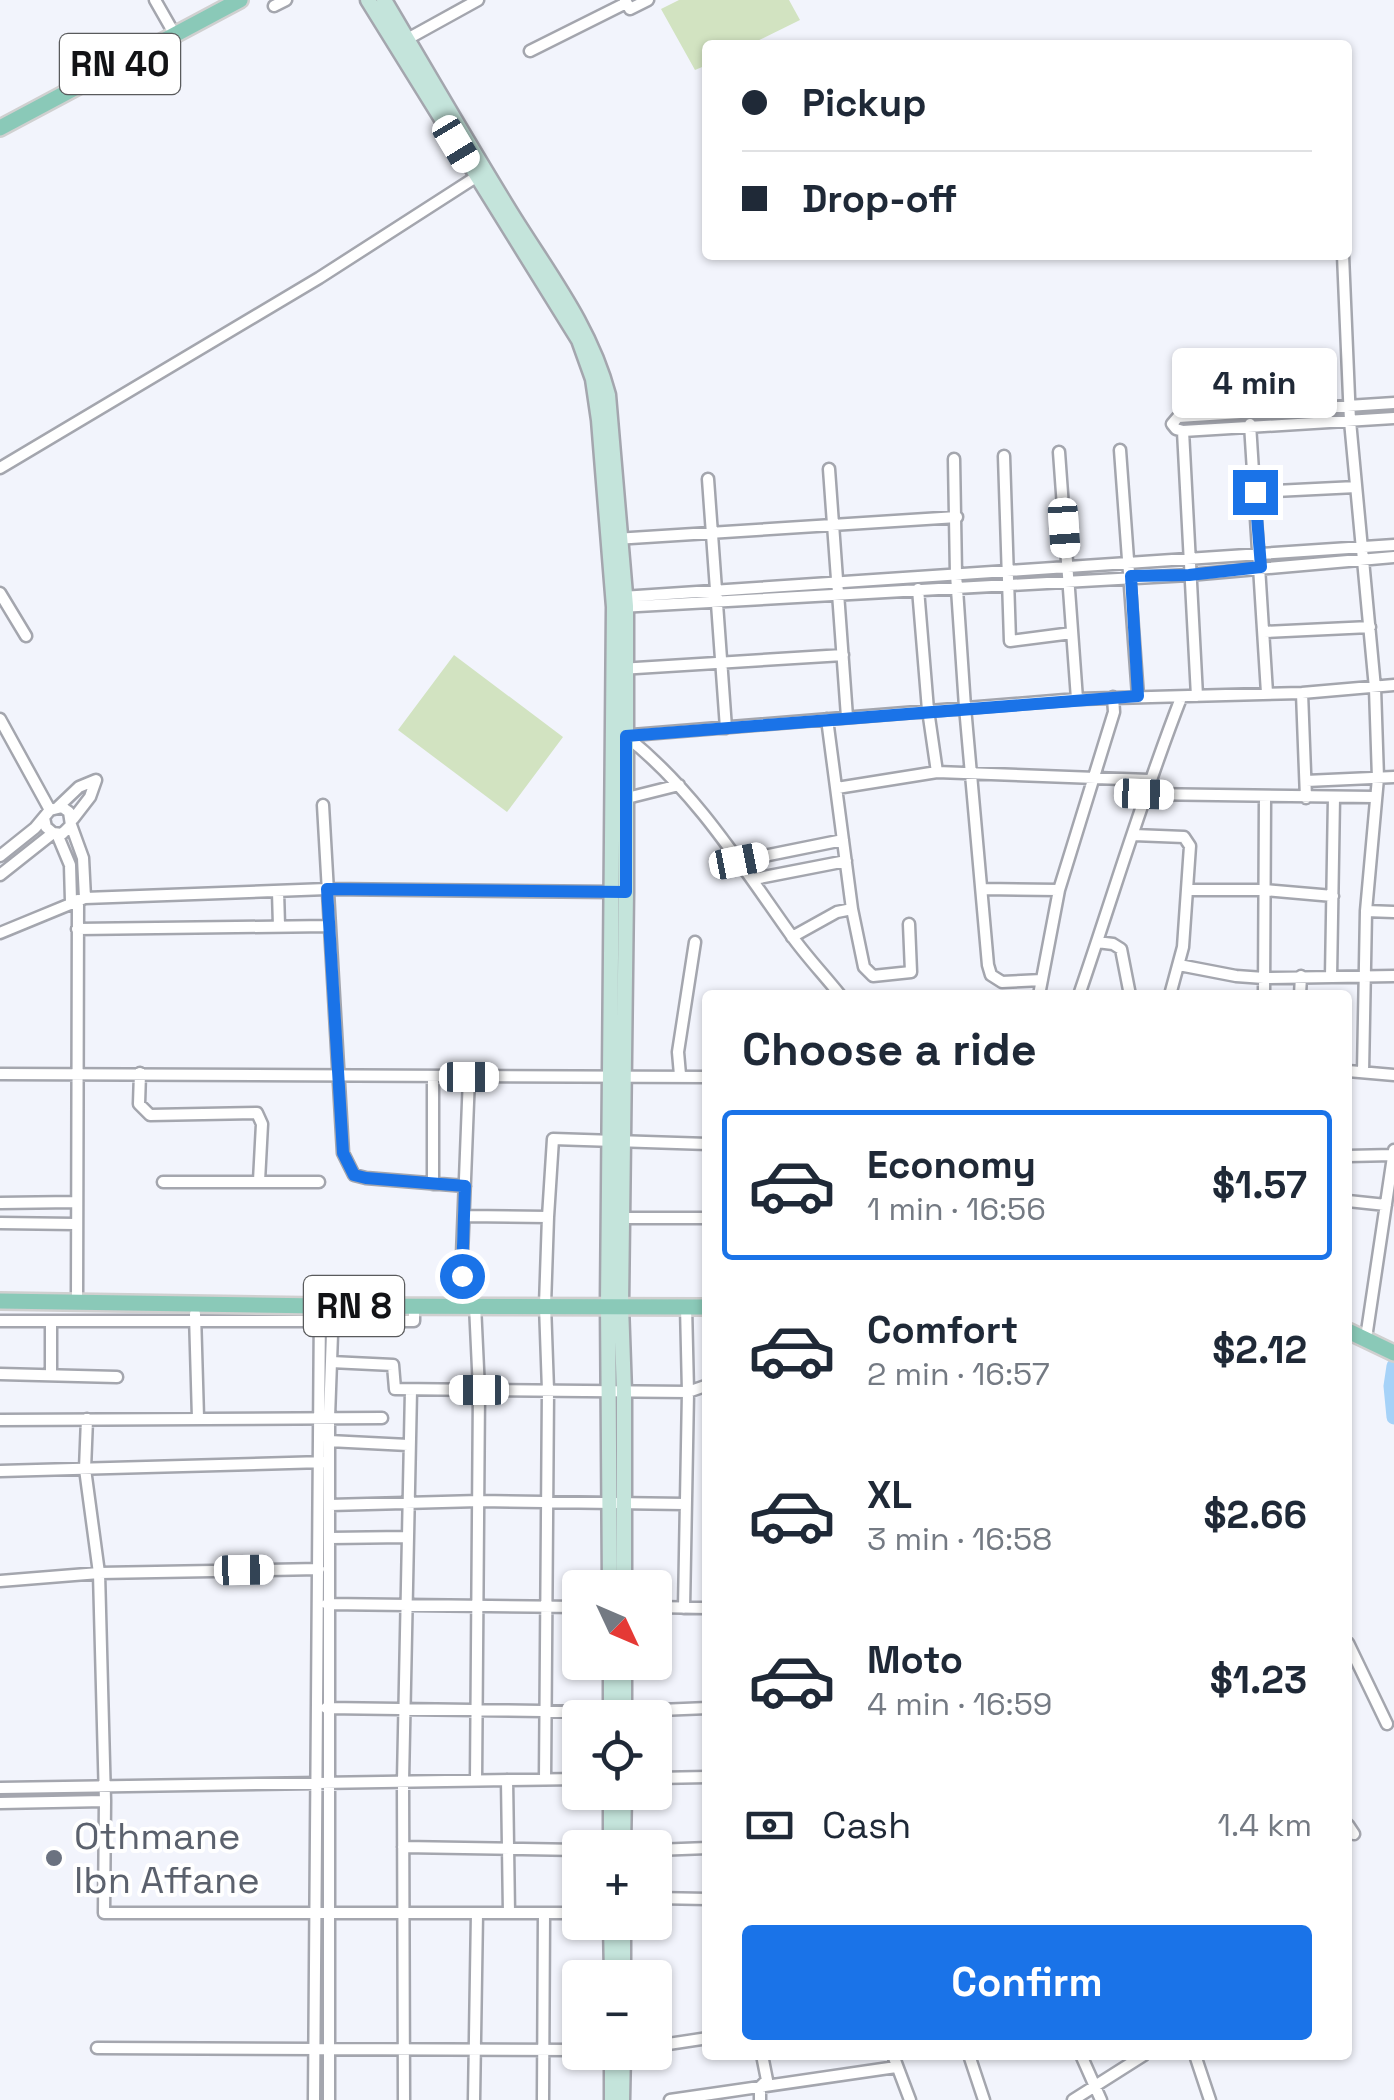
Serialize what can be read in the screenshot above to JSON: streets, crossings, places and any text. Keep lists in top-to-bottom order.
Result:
{
  "streets": {
    "main road": ["RN 40", "RN 8"]
  },
  "places": ["Othmane Ibn Affane"],
  "north": "bottom right",
  "page": {
    "banner": ["Pickup", "Drop-off"],
    "bubble": "4 min",
    "heading": "Choose a ride",
    "list": [
      {
        "name": "Economy",
        "note": "1 min · 16:56",
        "value": "$1.57"
      },
      {
        "name": "Comfort",
        "note": "2 min · 16:57",
        "value": "$2.12"
      },
      {
        "name": "XL",
        "note": "3 min · 16:58",
        "value": "$2.66"
      },
      {
        "name": "Moto",
        "note": "4 min · 16:59",
        "value": "$1.23"
      }
    ],
    "map_buttons": ["+", "−"],
    "pay": ["Cash", "1.4 km"],
    "buttons": "Confirm"
  }
}
